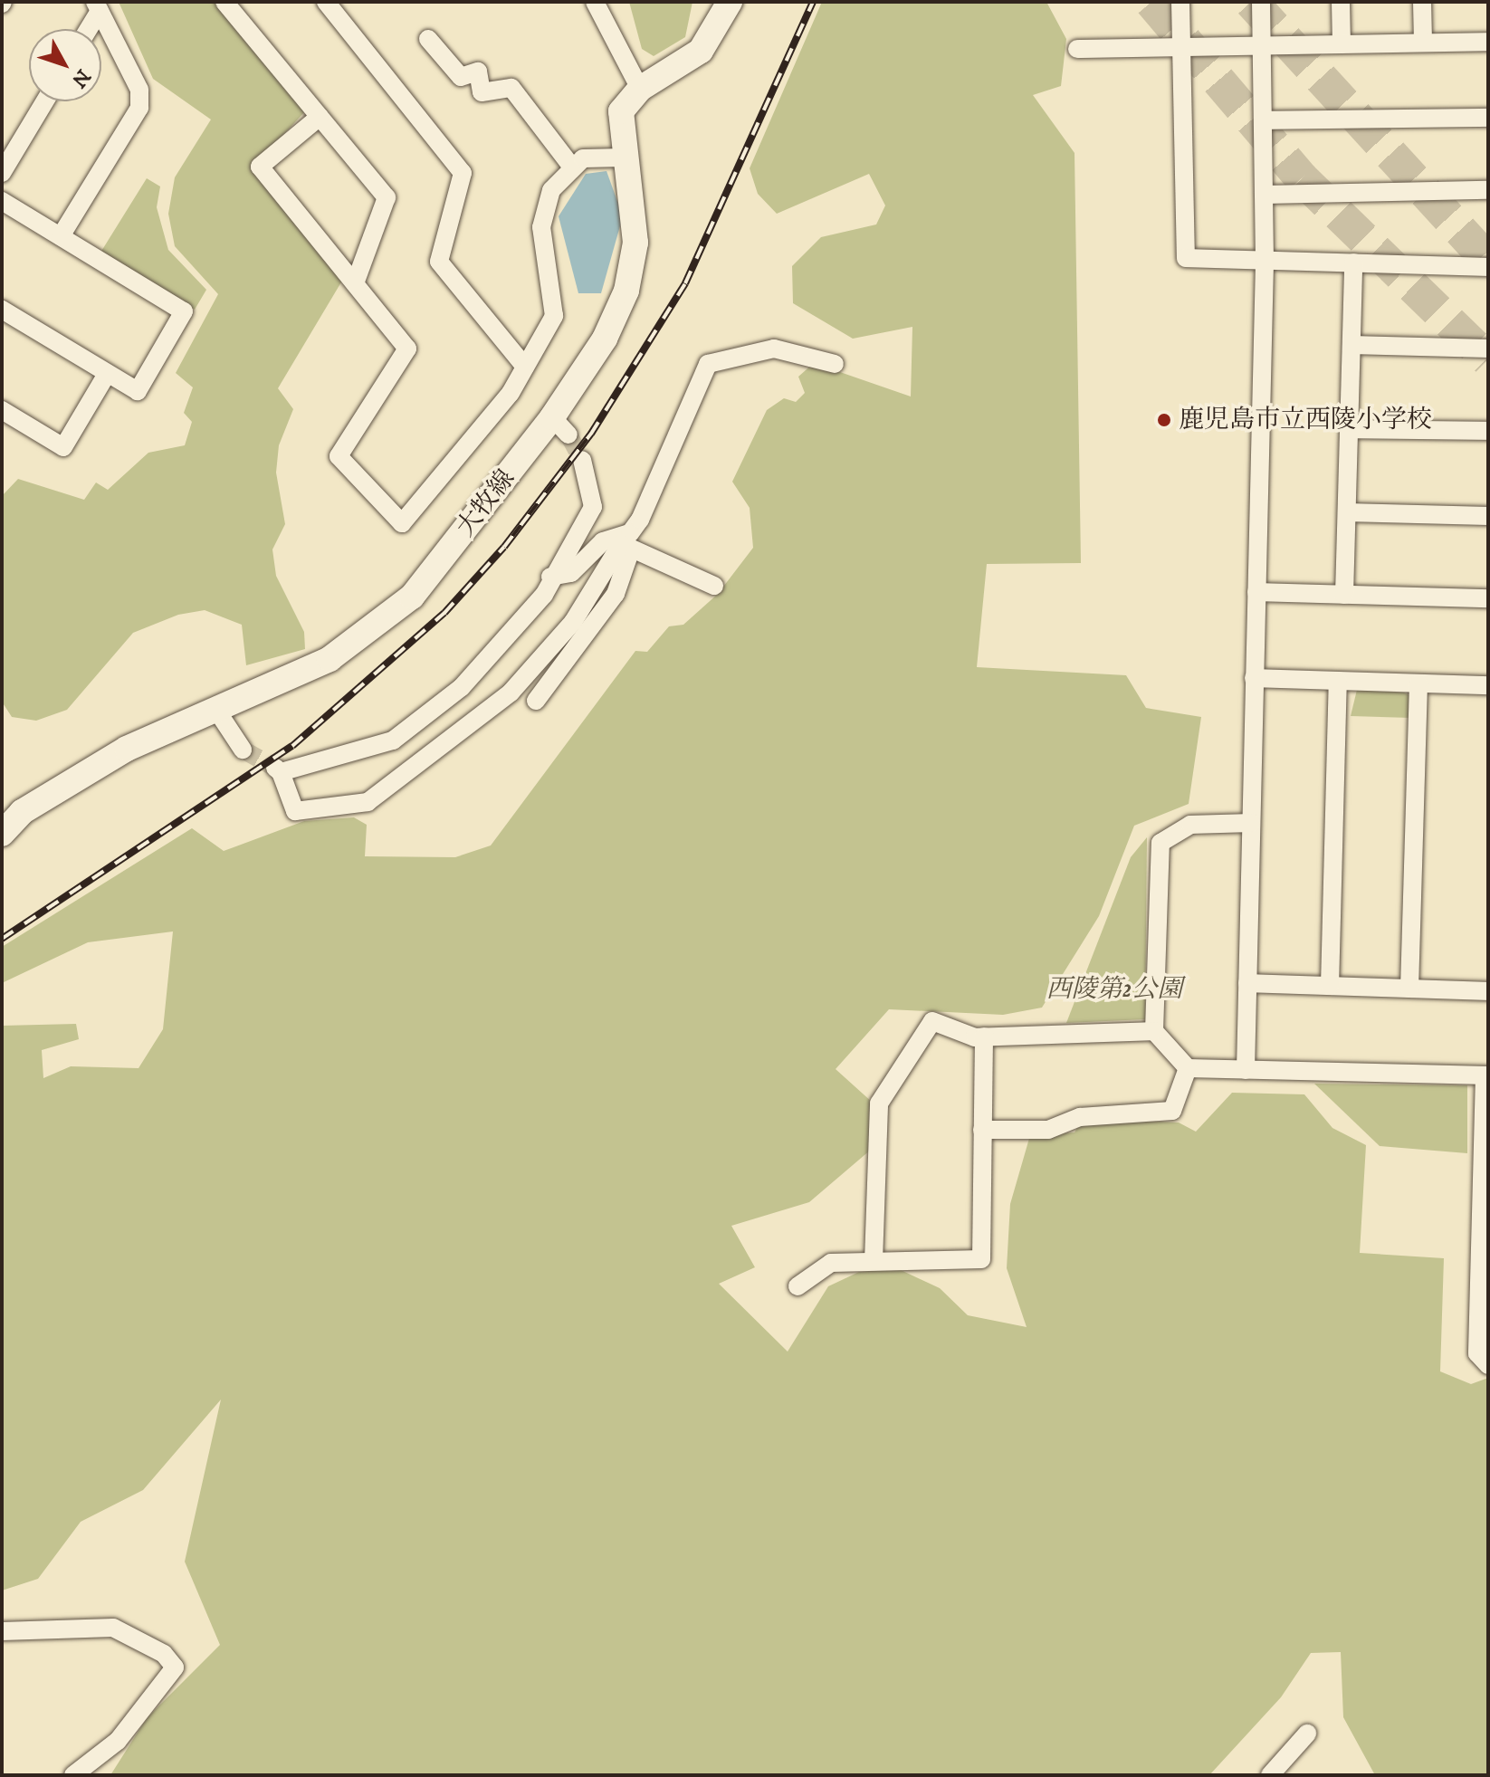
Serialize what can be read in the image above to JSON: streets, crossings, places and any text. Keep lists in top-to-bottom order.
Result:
{
  "streets": {
    "street": ["大牧線"]
  },
  "parks": ["西陵第2公園"],
  "places": ["鹿児島市立西陵小学校"],
  "north": "bottom right"
}
